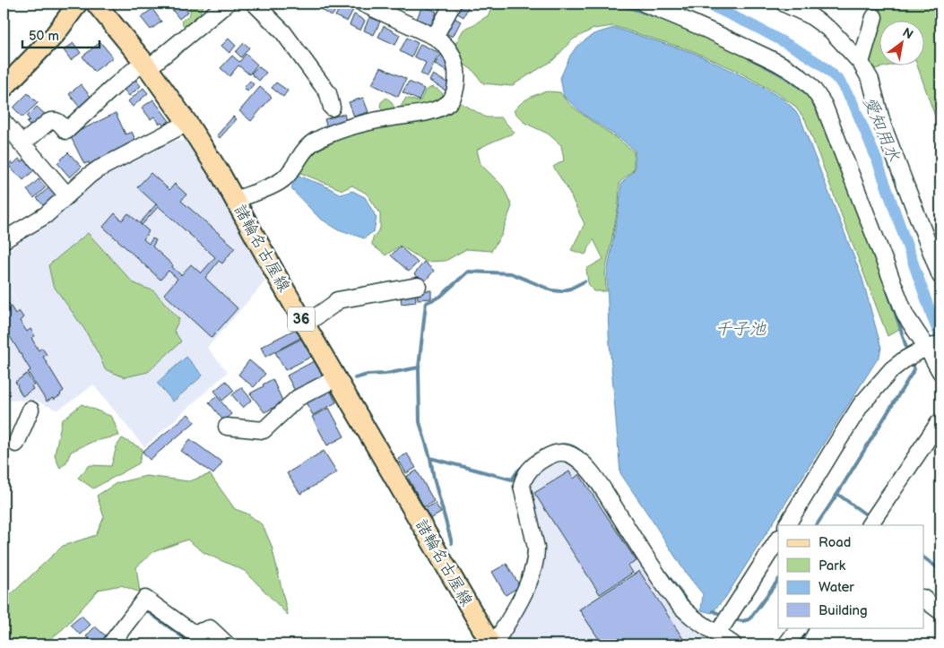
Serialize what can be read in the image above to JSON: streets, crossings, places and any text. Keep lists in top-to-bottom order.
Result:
{
  "streets": {
    "main road": ["諸輪名古屋線", "36"]
  },
  "water": ["愛知用水", "千子池"],
  "legend": [
    "Road",
    "Park",
    "Water",
    "Building"
  ],
  "scale_bar": "50 m",
  "north": "top right"
}
